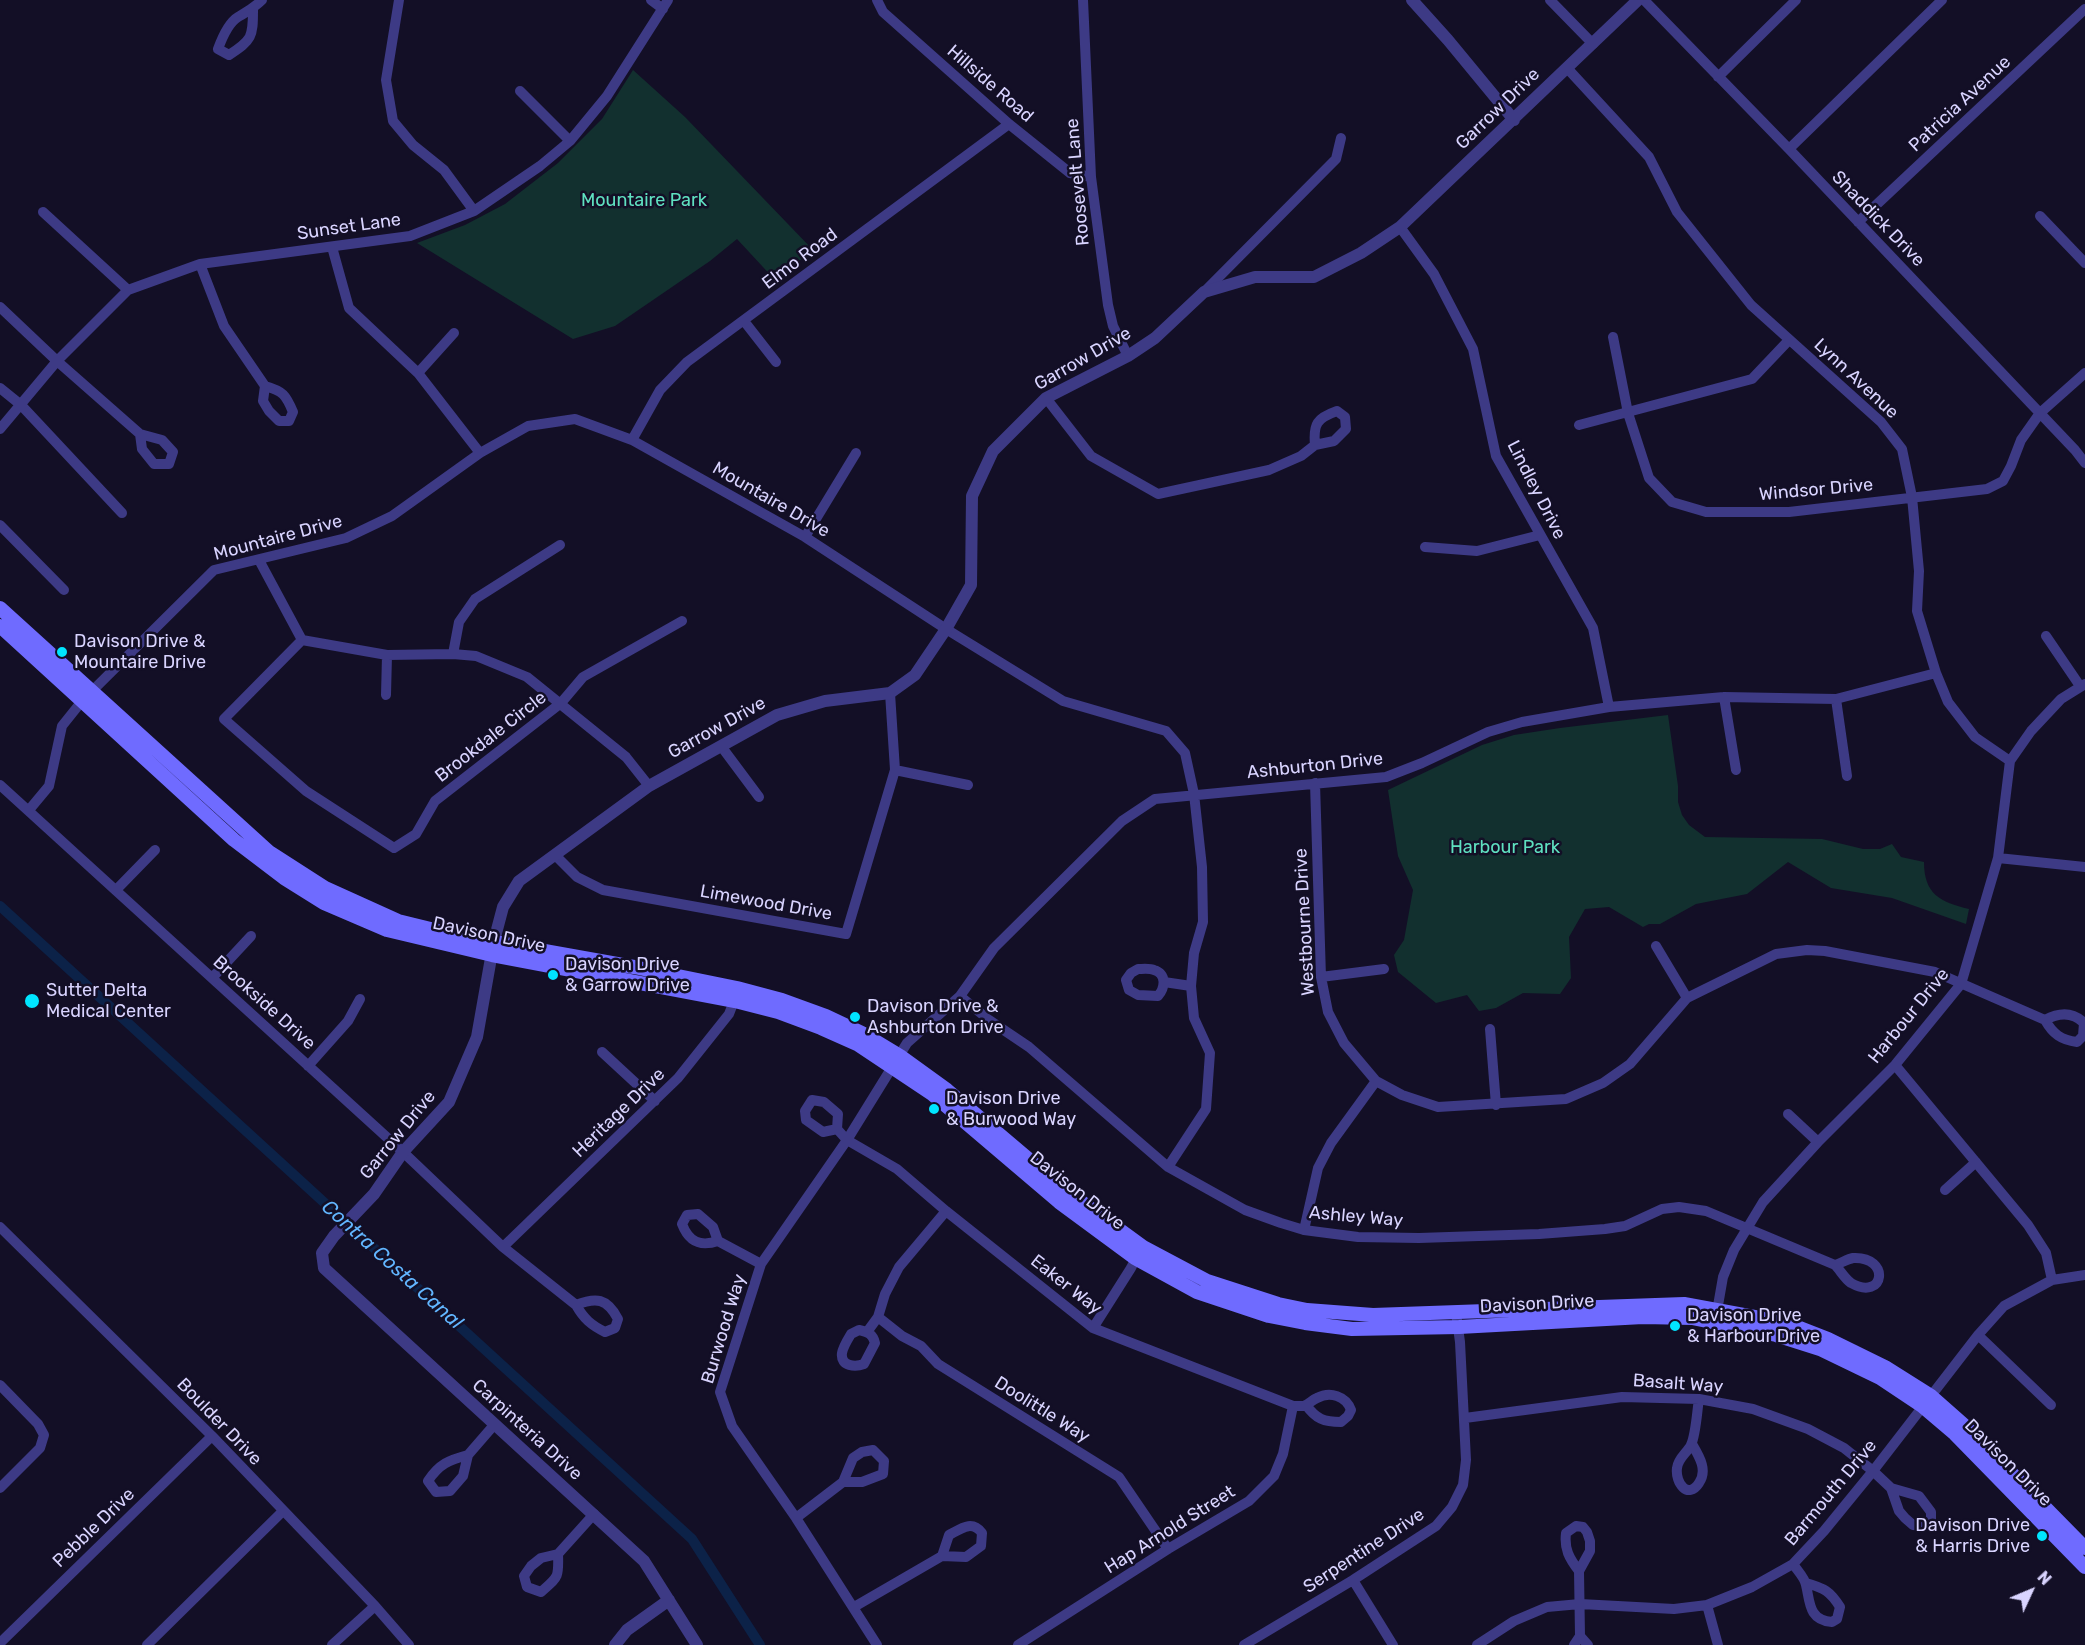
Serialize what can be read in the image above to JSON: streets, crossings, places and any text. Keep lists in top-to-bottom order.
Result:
{
  "streets": {
    "main road": ["Davison Drive"],
    "street": [
      "Hillside Road",
      "Patricia Avenue",
      "Garrow Drive",
      "Roosevelt Lane",
      "Shaddick Drive",
      "Sunset Lane",
      "Elmo Road",
      "Lynn Avenue",
      "Lindley Drive",
      "Windsor Drive",
      "Mountaire Drive",
      "Brookdale Circle",
      "Ashburton Drive",
      "Limewood Drive",
      "Westbourne Drive",
      "Brookside Drive",
      "Harbour Drive",
      "Heritage Drive",
      "Ashley Way",
      "Eaker Way",
      "Burwood Way",
      "Basalt Way",
      "Doolittle Way",
      "Boulder Drive",
      "Carpinteria Drive",
      "Barmouth Drive",
      "Pebble Drive",
      "Hap Arnold Street",
      "Serpentine Drive"
    ]
  },
  "crossings": [
    ["Hillside Road", "Roosevelt Lane"],
    ["Hillside Road", "Elmo Road"],
    ["Patricia Avenue", "Shaddick Drive"],
    ["Garrow Drive", "Roosevelt Lane"],
    ["Garrow Drive", "Lynn Avenue"],
    ["Garrow Drive", "Lindley Drive"],
    ["Garrow Drive", "Mountaire Drive"],
    ["Garrow Drive", "Limewood Drive"],
    ["Garrow Drive", "Davison Drive"],
    ["Garrow Drive", "Brookside Drive"],
    ["Garrow Drive", "Carpinteria Drive"],
    ["Shaddick Drive", "Windsor Drive"],
    ["Elmo Road", "Mountaire Drive"],
    ["Lynn Avenue", "Windsor Drive"],
    ["Lynn Avenue", "Ashburton Drive"],
    ["Lynn Avenue", "Harbour Drive"],
    ["Lindley Drive", "Ashburton Drive"],
    ["Mountaire Drive", "Ashburton Drive"],
    ["Mountaire Drive", "Davison Drive"],
    ["Mountaire Drive", "Brookside Drive"],
    ["Mountaire Drive", "Ashley Way"],
    ["Ashburton Drive", "Westbourne Drive"],
    ["Ashburton Drive", "Davison Drive"],
    ["Ashburton Drive", "Ashley Way"],
    ["Ashburton Drive", "Burwood Way"],
    ["Westbourne Drive", "Harbour Drive"],
    ["Davison Drive", "Harbour Drive"],
    ["Davison Drive", "Heritage Drive"],
    ["Davison Drive", "Burwood Way"],
    ["Davison Drive", "Barmouth Drive"],
    ["Davison Drive", "Serpentine Drive"],
    ["Brookside Drive", "Heritage Drive"],
    ["Harbour Drive", "Ashley Way"],
    ["Eaker Way", "Burwood Way"],
    ["Eaker Way", "Hap Arnold Street"],
    ["Basalt Way", "Barmouth Drive"],
    ["Basalt Way", "Serpentine Drive"],
    ["Doolittle Way", "Hap Arnold Street"],
    ["Boulder Drive", "Pebble Drive"]
  ],
  "water": ["Contra Costa Canal"],
  "parks": ["Mountaire Park", "Harbour Park"],
  "places": [
    "Davison Drive & Mountaire Drive",
    "Davison Drive & Garrow Drive",
    "Sutter Delta Medical Center",
    "Davison Drive & Ashburton Drive",
    "Davison Drive & Burwood Way",
    "Davison Drive & Harbour Drive",
    "Davison Drive & Harris Drive"
  ],
  "north": "top right"
}
